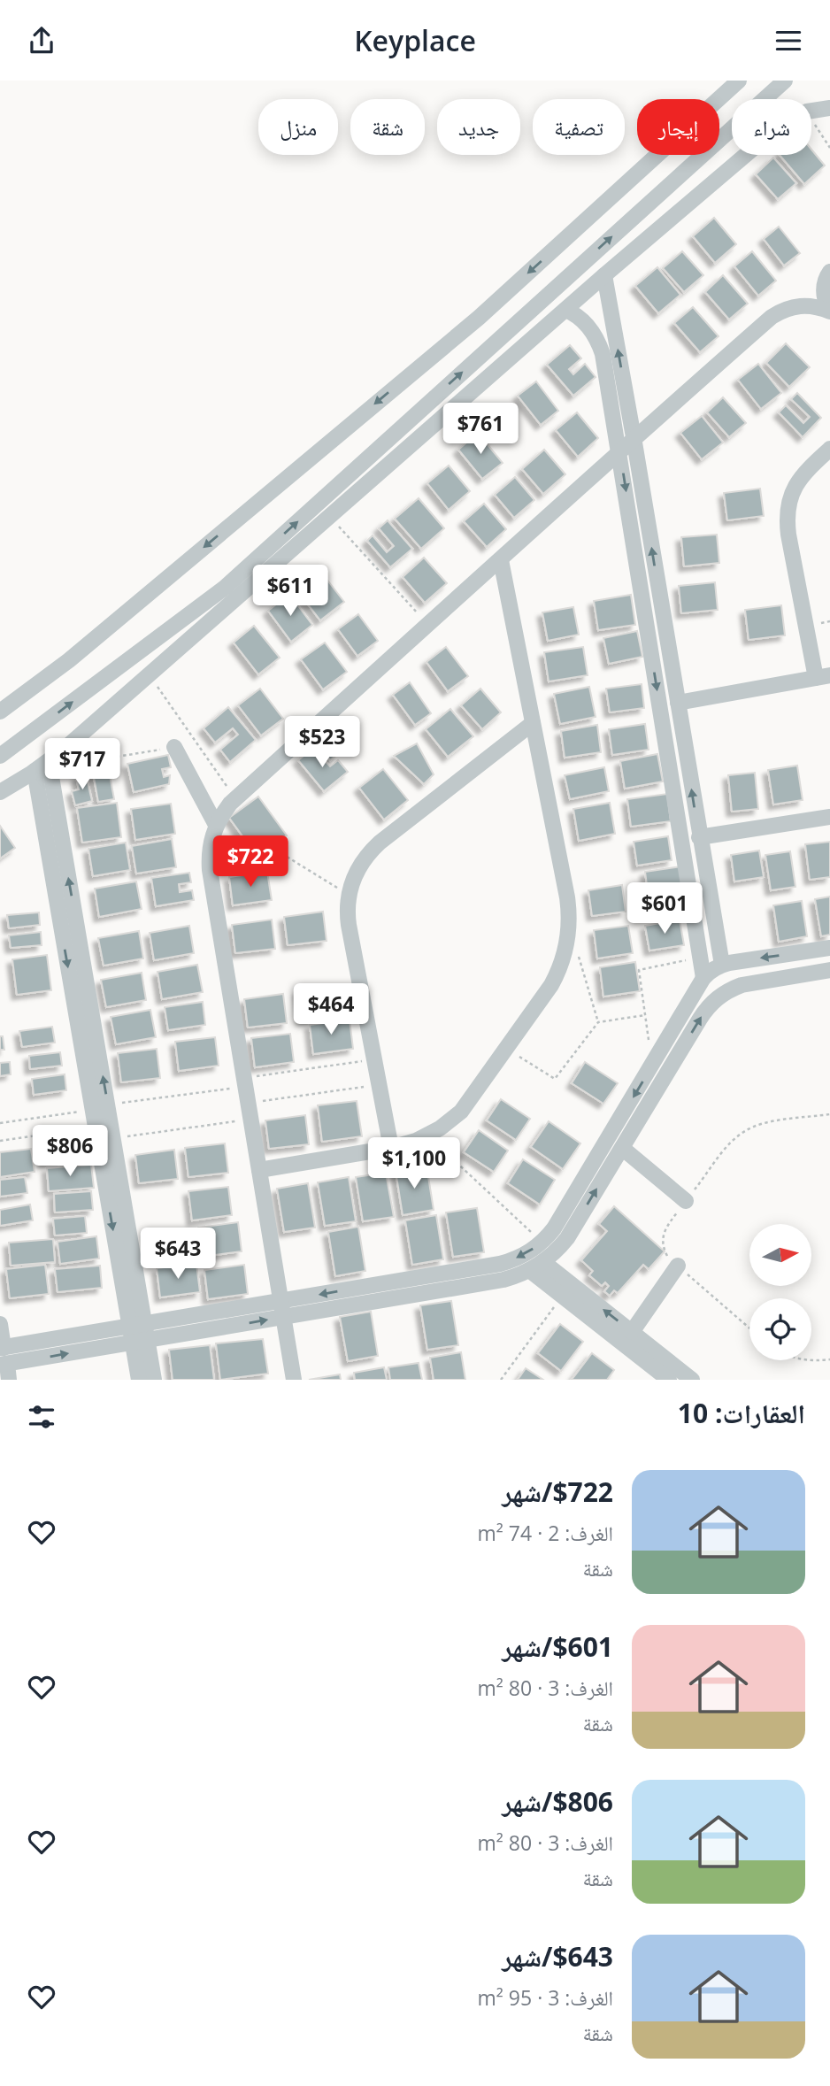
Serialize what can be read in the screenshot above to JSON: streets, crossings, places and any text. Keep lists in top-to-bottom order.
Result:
{
  "north": "right",
  "page": {
    "header": "Keyplace",
    "chip": [
      "شراء",
      "إيجار",
      "تصفية",
      "جديد",
      "شقة",
      "منزل"
    ],
    "price": [
      "$761",
      "$611",
      "$523",
      "$717",
      "$722",
      "$601",
      "$464",
      "$806",
      "$1,100",
      "$643"
    ],
    "heading": "العقارات: 10",
    "list": [
      {
        "name": "$722/شهر",
        "note": "الغرف: 2 · 74 m² · شقة"
      },
      {
        "name": "$601/شهر",
        "note": "الغرف: 3 · 80 m² · شقة"
      },
      {
        "name": "$806/شهر",
        "note": "الغرف: 3 · 80 m² · شقة"
      },
      {
        "name": "$643/شهر",
        "note": "الغرف: 3 · 95 m² · شقة"
      }
    ]
  }
}
